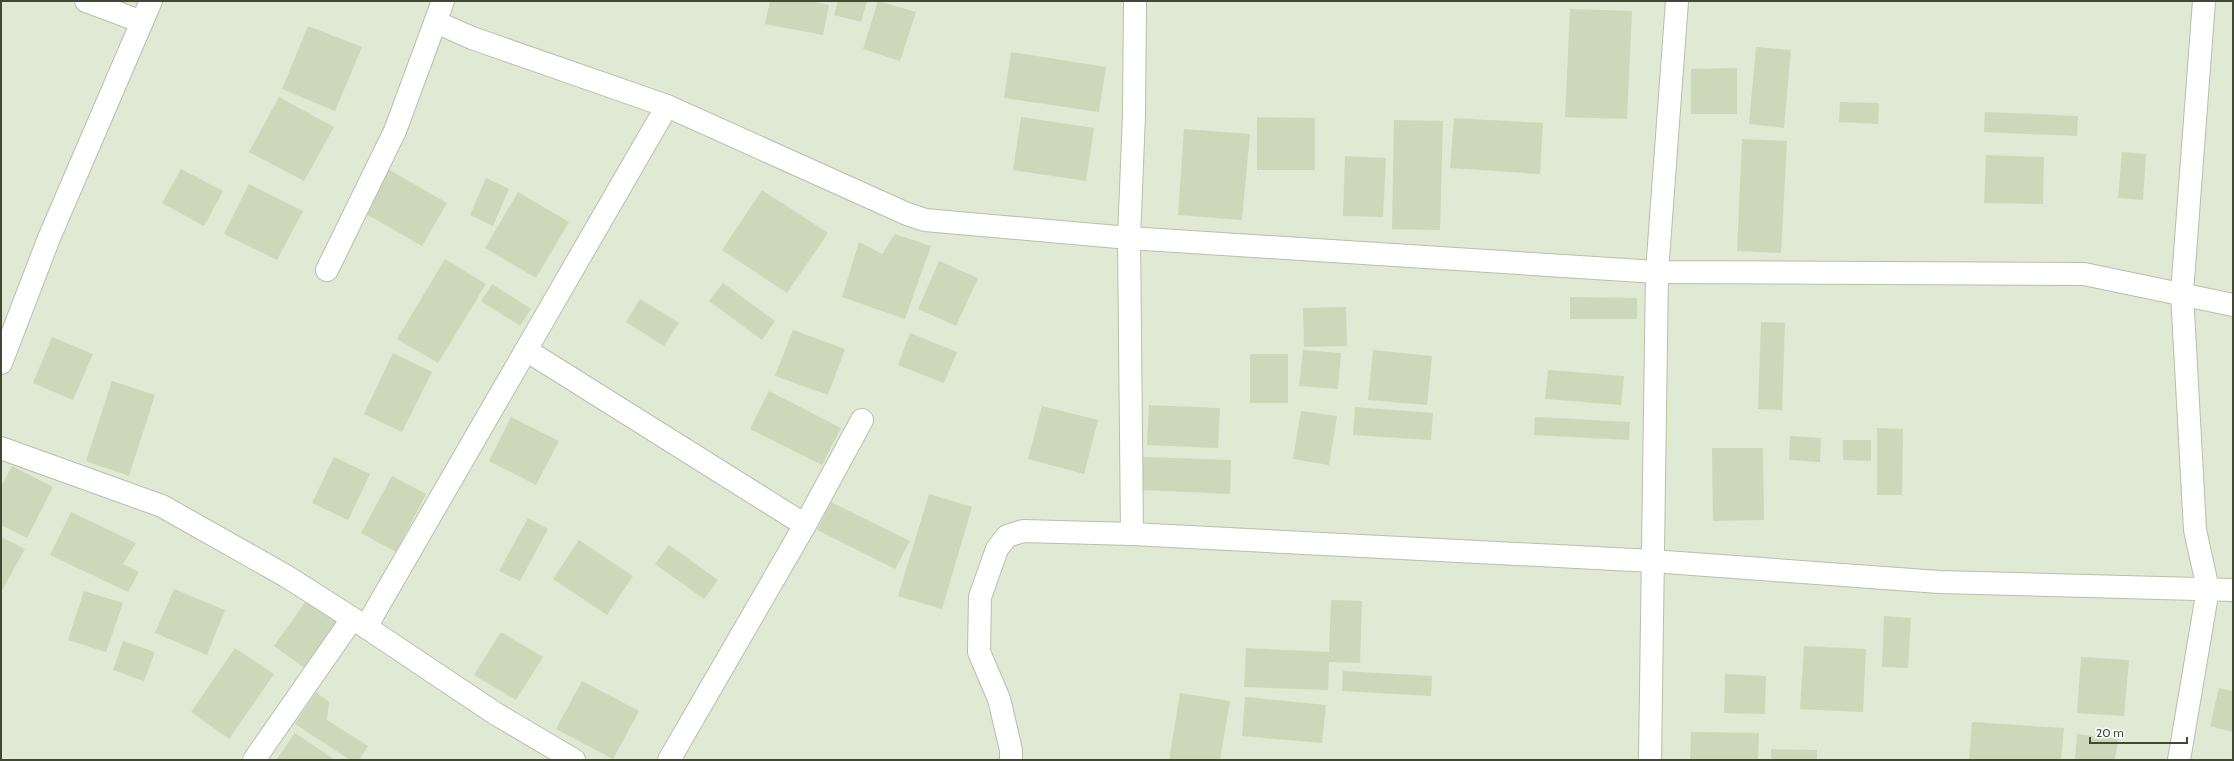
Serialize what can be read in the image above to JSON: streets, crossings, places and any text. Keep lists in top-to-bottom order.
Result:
{
  "scale_bar": "20 m"
}
